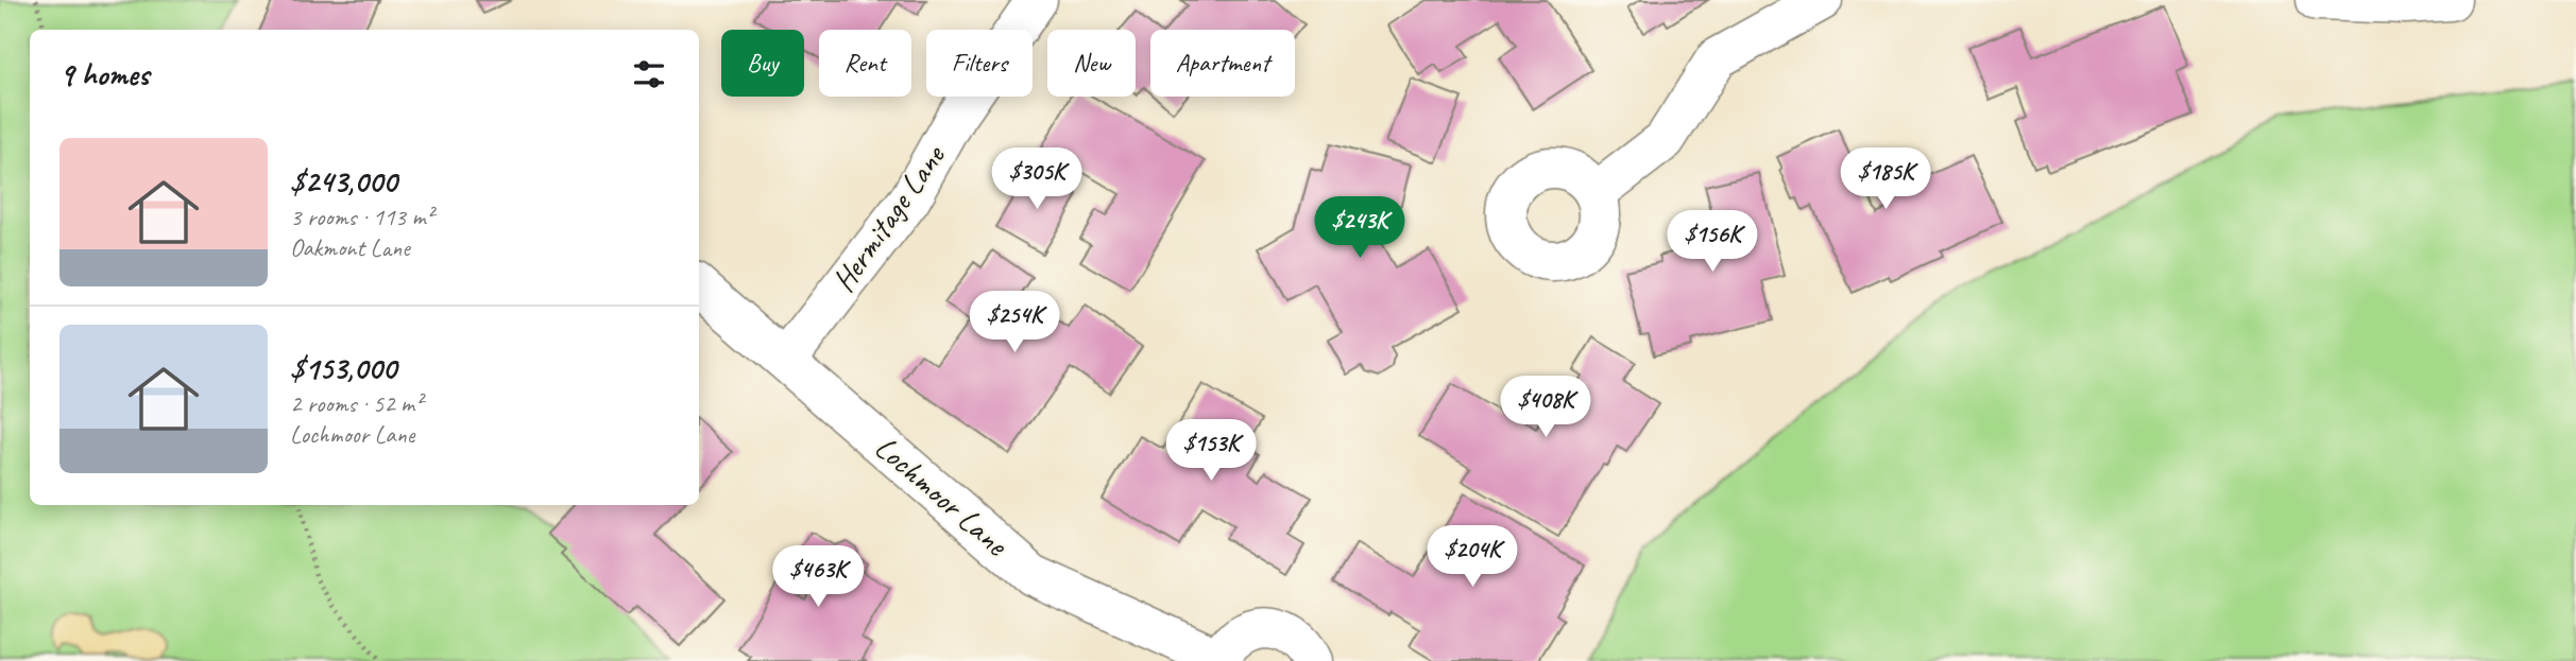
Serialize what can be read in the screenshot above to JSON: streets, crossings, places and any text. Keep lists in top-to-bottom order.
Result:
{
  "streets": {
    "street": ["Hermitage Lane", "Lochmoor Lane"]
  },
  "crossings": [
    ["Hermitage Lane", "Lochmoor Lane"]
  ],
  "page": {
    "chip": [
      "Buy",
      "Rent",
      "Filters",
      "New",
      "Apartment"
    ],
    "heading": "9 homes",
    "list": [
      {
        "name": "$243,000",
        "note": "3 rooms · 113 m² · Oakmont Lane"
      },
      {
        "name": "$153,000",
        "note": "2 rooms · 52 m² · Lochmoor Lane"
      }
    ],
    "price": [
      "$305K",
      "$185K",
      "$243K",
      "$156K",
      "$254K",
      "$408K",
      "$153K",
      "$204K",
      "$463K"
    ]
  }
}
